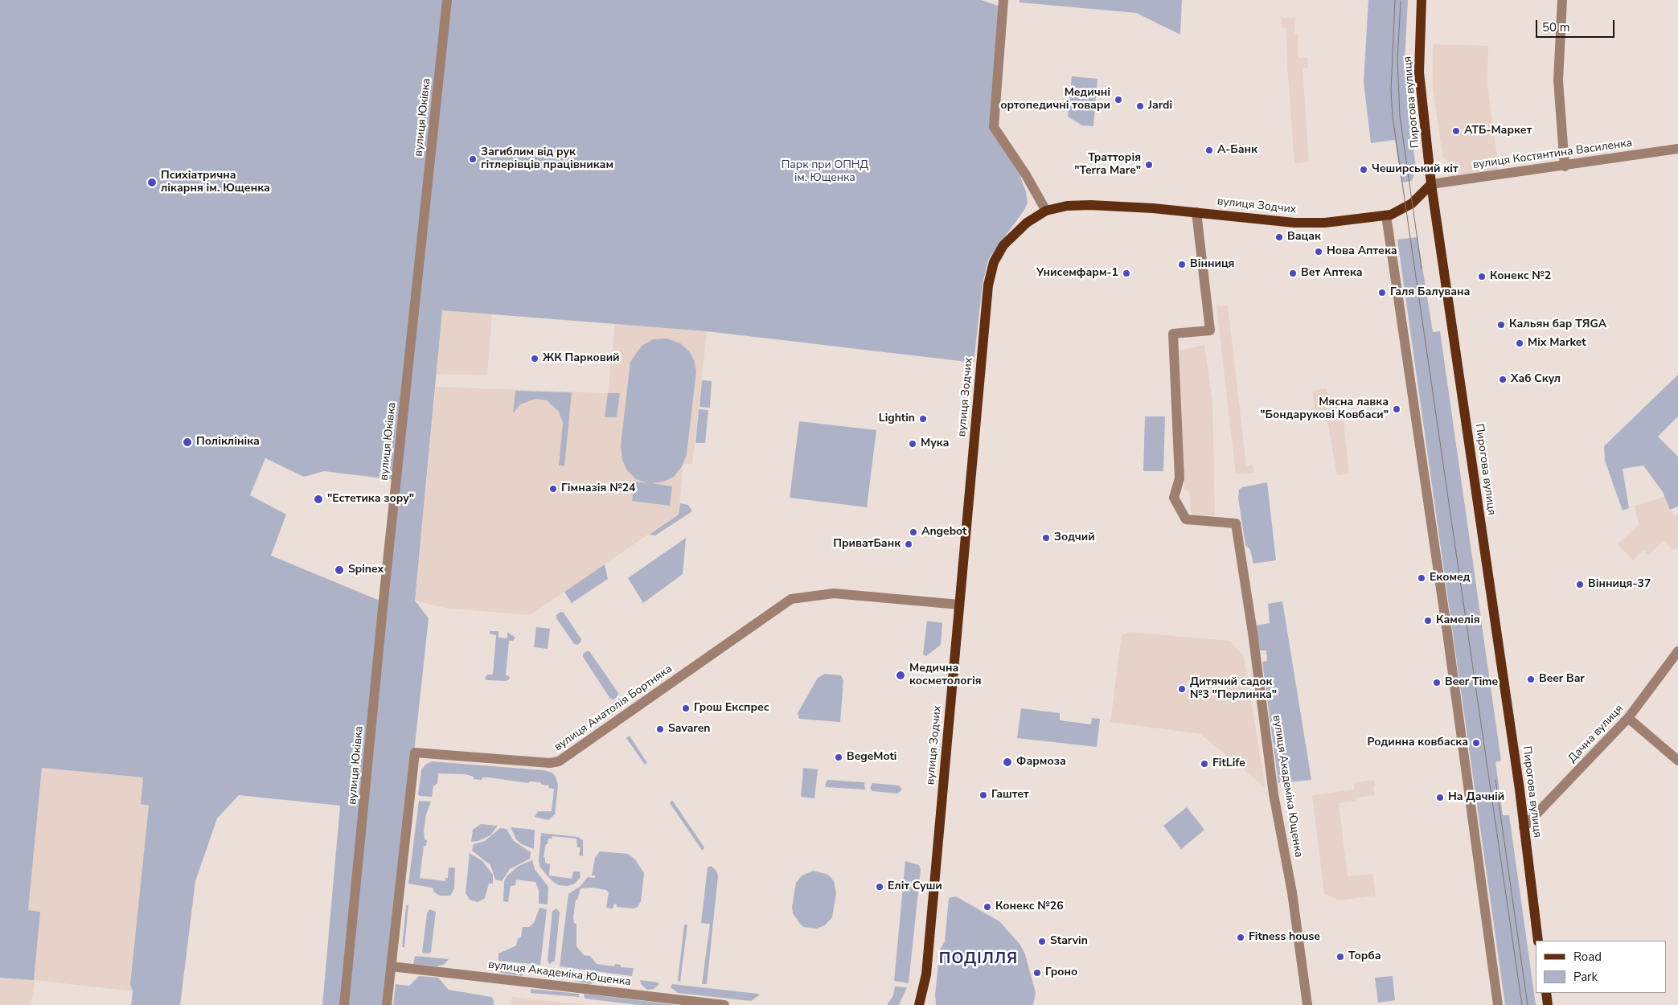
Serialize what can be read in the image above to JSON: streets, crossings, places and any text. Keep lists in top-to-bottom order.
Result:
{
  "streets": {
    "main road": ["Пирогова вулиця", "вулиця Зодчих"],
    "street": [
      "вулиця Юківка",
      "вулиця Костянтина Василенка",
      "вулиця Анатолія Бортняка",
      "Дачна вулиця",
      "вулиця Академіка Ющенка"
    ]
  },
  "crossings": [
    ["Пирогова вулиця", "вулиця Костянтина Василенка"],
    ["Пирогова вулиця", "вулиця Зодчих"],
    ["Пирогова вулиця", "Дачна вулиця"],
    ["вулиця Костянтина Василенка", "вулиця Зодчих"],
    ["вулиця Зодчих", "вулиця Анатолія Бортняка"],
    ["вулиця Зодчих", "вулиця Академіка Ющенка"],
    ["вулиця Анатолія Бортняка", "вулиця Академіка Ющенка"]
  ],
  "districts": ["ПОДІЛЛЯ"],
  "parks": ["Парк при ОПНД ім. Ющенка"],
  "places": [
    "Медичні ортопедичні товари",
    "Jardi",
    "АТБ-Маркет",
    "А-Банк",
    "Загиблим від рук гітлерівців працівникам",
    "Тратторія \"Terra Mare\"",
    "Чеширський кіт",
    "Психіатрична лікарня ім. Ющенка",
    "Вацак",
    "Нова Аптека",
    "Вінниця",
    "Унисемфарм-1",
    "Вет Аптека",
    "Конекс №2",
    "Галя Балувана",
    "Кальян бар ТЯGA",
    "Mix Market",
    "ЖК Парковий",
    "Хаб Скул",
    "Мясна лавка \"Бондарукові Ковбаси\"",
    "Lightin",
    "Поліклініка",
    "Мука",
    "Гімназія №24",
    "\"Естетика зору\"",
    "Angebot",
    "Зодчий",
    "ПриватБанк",
    "Spinex",
    "Екомед",
    "Вінниця-37",
    "Камелія",
    "Медична косметологія",
    "Beer Bar",
    "Beer Time",
    "Дитячий садок №3 \"Перлинка\"",
    "Грош Експрес",
    "Savaren",
    "Родинна ковбаска",
    "BegeMoti",
    "Фармоза",
    "FitLife",
    "Гаштет",
    "На Дачній",
    "Еліт Суши",
    "Конекс №26",
    "Fitness house",
    "Starvin",
    "Торба",
    "Гроно"
  ],
  "legend": ["Road", "Park"],
  "scale_bar": "50 m"
}
